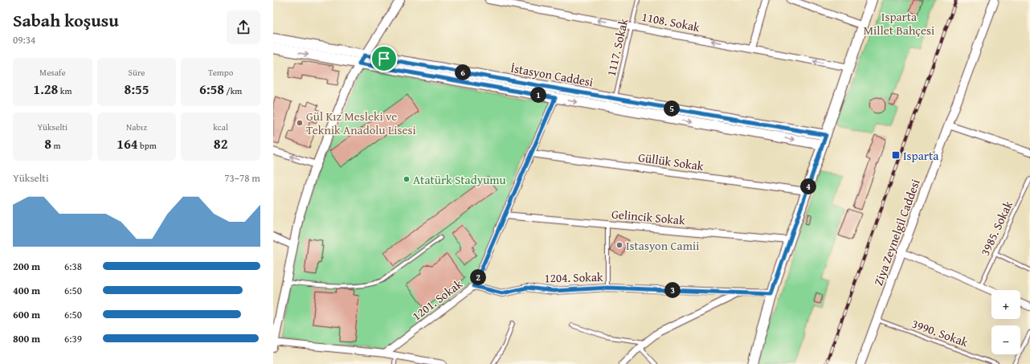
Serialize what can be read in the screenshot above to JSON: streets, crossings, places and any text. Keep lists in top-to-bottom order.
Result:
{
  "streets": {
    "main road": ["İstasyon Caddesi"],
    "street": [
      "1108. Sokak",
      "Güllük Sokak",
      "Gelincik Sokak",
      "Ziya Zeynelgil Caddesi",
      "1204. Sokak",
      "1201. Sokak"
    ],
    "lane": ["1117. Sokak", "3985. Sokak", "3990. Sokak"]
  },
  "crossings": [
    ["1108. Sokak", "1117. Sokak"],
    ["1117. Sokak", "İstasyon Caddesi"],
    ["İstasyon Caddesi", "1201. Sokak"],
    ["Güllük Sokak", "1201. Sokak"],
    ["Gelincik Sokak", "1201. Sokak"],
    ["Ziya Zeynelgil Caddesi", "3990. Sokak"],
    ["1204. Sokak", "1201. Sokak"]
  ],
  "one_way": ["1108. Sokak"],
  "parks": ["Isparta Millet Bahçesi"],
  "places": {
    "other": ["Gül Kız Mesleki ve Teknik Anadolu Lisesi", "Atatürk Stadyumu", "Istasyon Camii"],
    "transit": ["Isparta"]
  },
  "page": {
    "heading": ["Sabah koşusu", "09:34"],
    "stats": [
      ["Mesafe", "1.28 km"],
      ["Süre", "8:55"],
      ["Tempo", "6:58 /km"],
      ["Yükselti", "8 m"],
      ["Nabız", "164 bpm"],
      ["kcal", "82"]
    ],
    "pins": [
      "6",
      "1",
      "5",
      "4",
      "2",
      "3"
    ],
    "chart": ["Yükselti", "73–78 m"],
    "list": [
      {
        "name": "200 m",
        "note": "6:38"
      },
      {
        "name": "400 m",
        "note": "6:50"
      },
      {
        "name": "600 m",
        "note": "6:50"
      },
      {
        "name": "800 m",
        "note": "6:39"
      }
    ],
    "map_buttons": ["+", "−"]
  }
}
